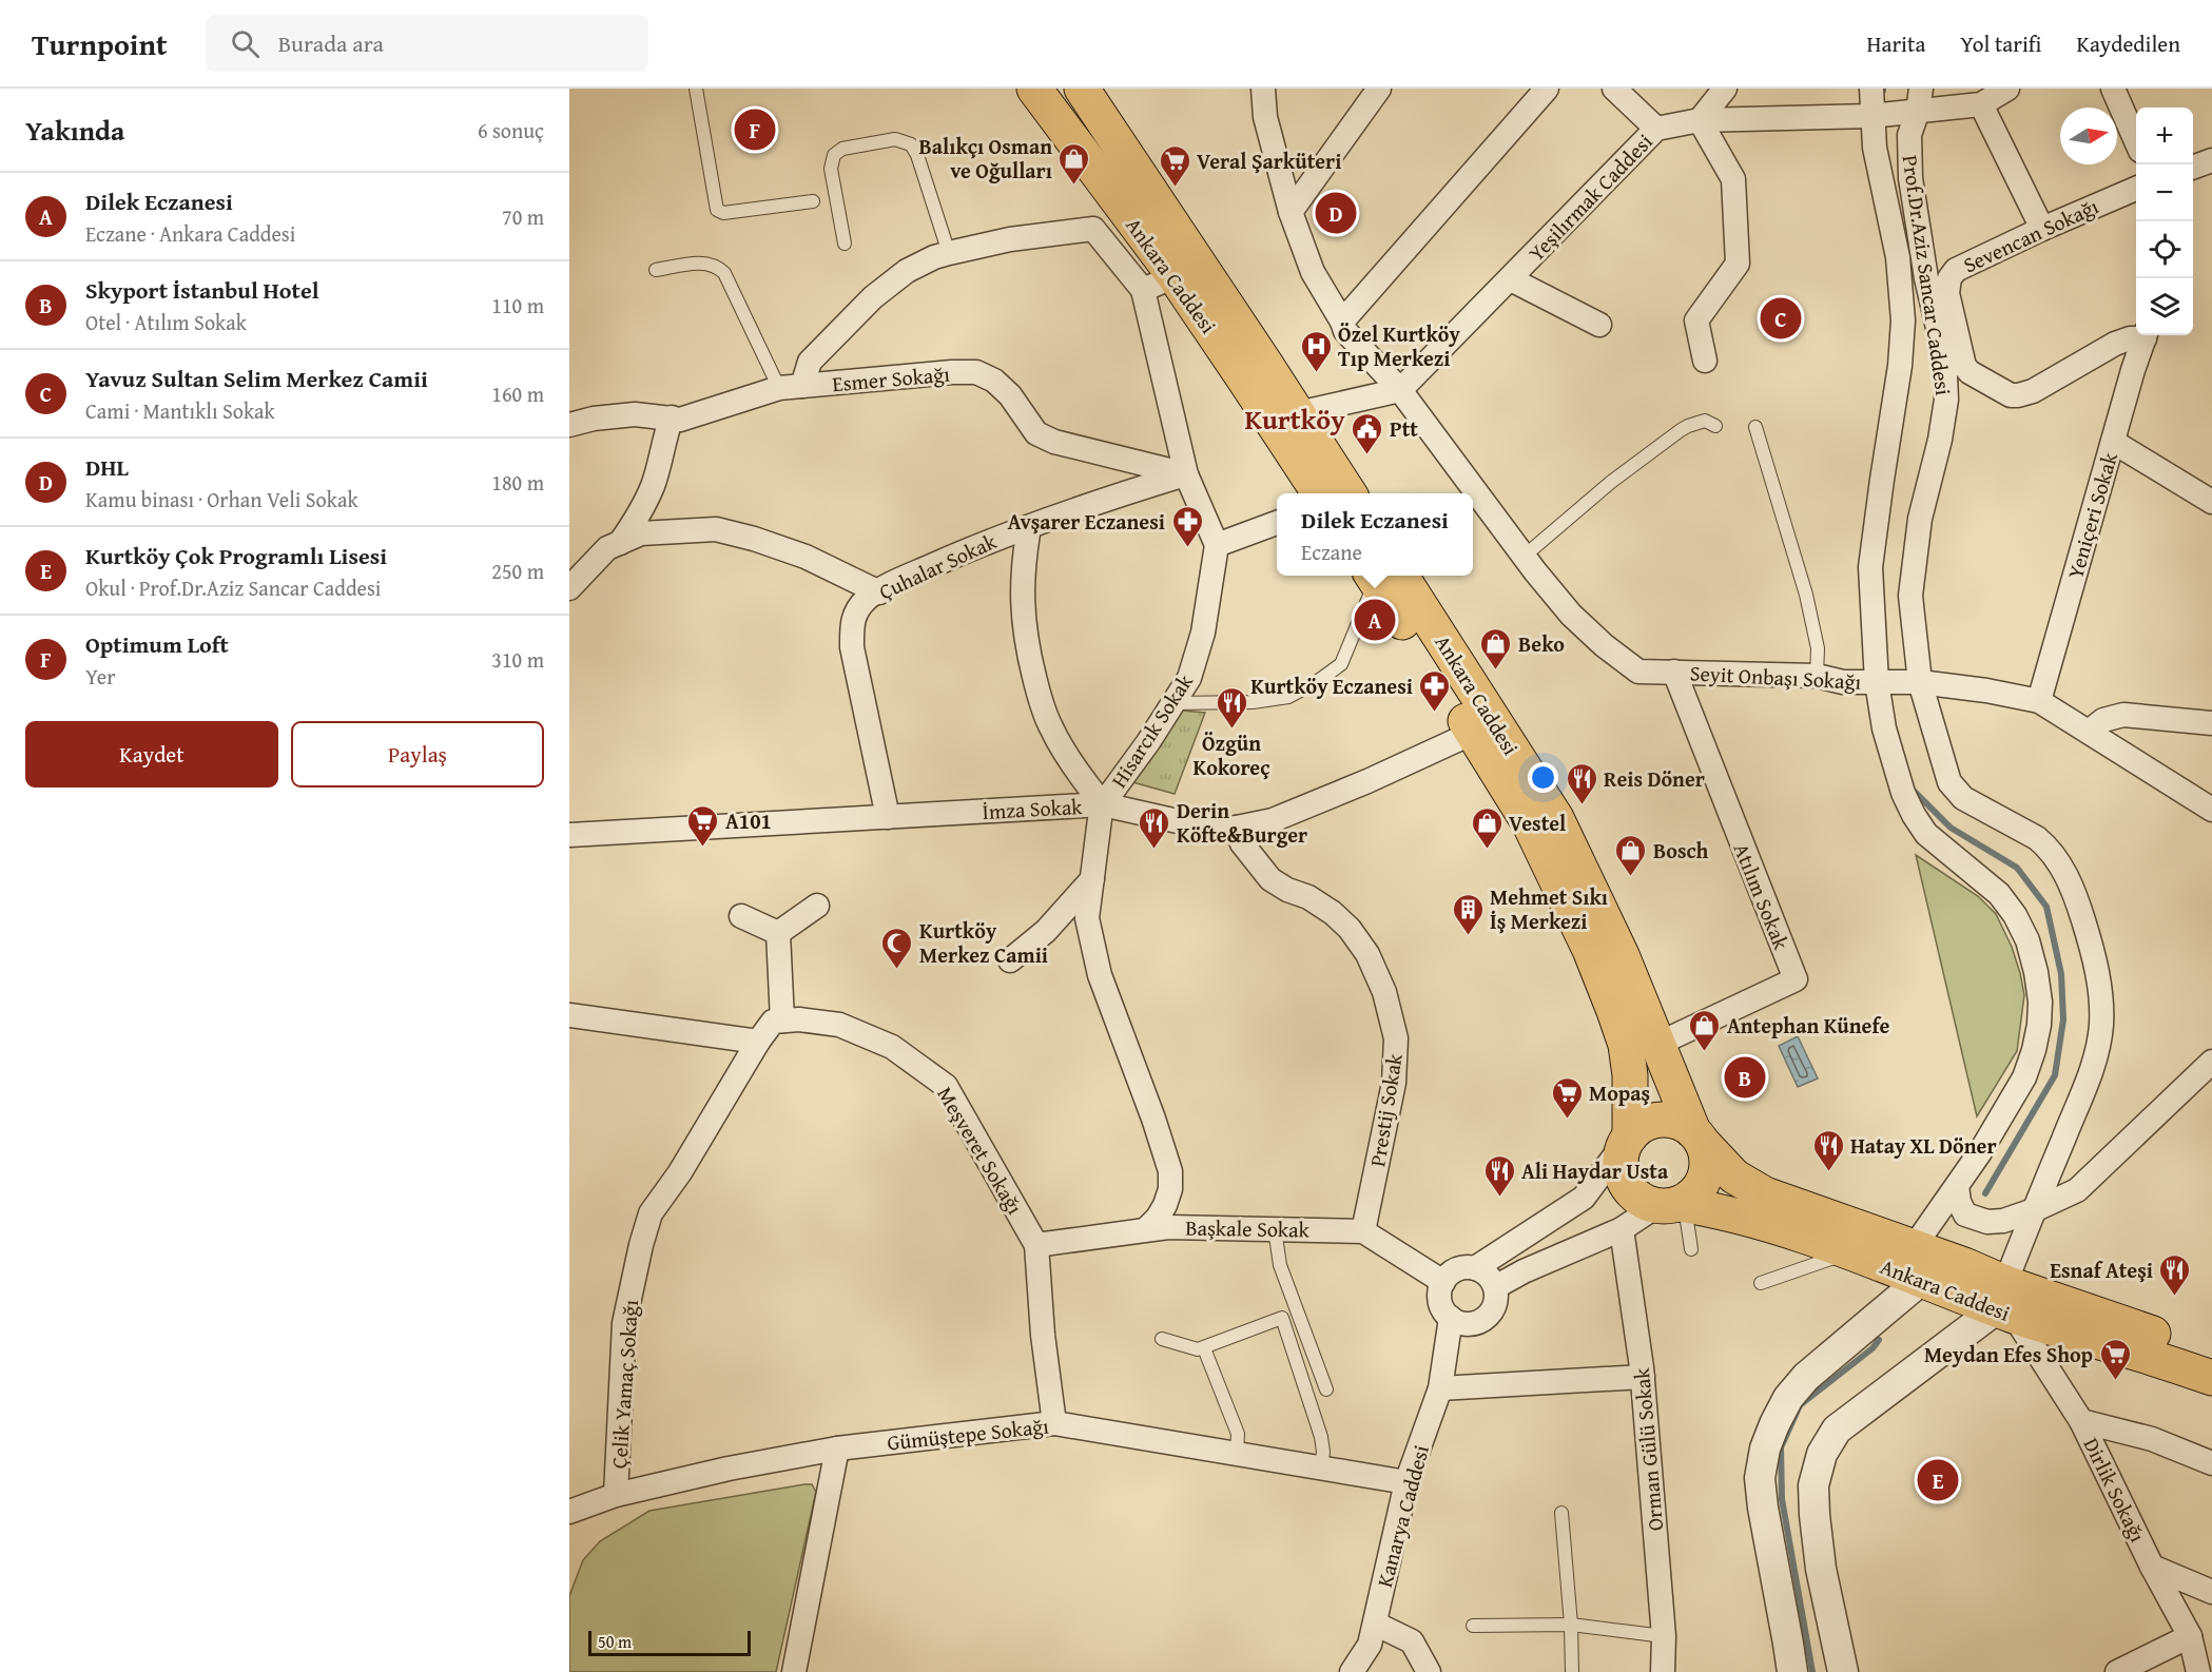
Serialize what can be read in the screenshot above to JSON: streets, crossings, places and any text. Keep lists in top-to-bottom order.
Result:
{
  "streets": {
    "main road": ["Ankara Caddesi"],
    "street": [
      "Yeşilırmak Caddesi",
      "Sevencan Sokağı",
      "Prof.Dr.Aziz Sancar Caddesi",
      "Esmer Sokağı",
      "Yeniçeri Sokak",
      "Çuhalar Sokak",
      "Seyit Onbaşı Sokağı",
      "Hisarcık Sokak",
      "İmza Sokak",
      "Atılım Sokak",
      "Prestij Sokak",
      "Meşveret Sokağı",
      "Başkale Sokak",
      "Çelik Yamaç Sokağı",
      "Gümüştepe Sokağı",
      "Orman Gülü Sokak",
      "Dirlik Sokağı",
      "Kanarya Caddesi"
    ]
  },
  "crossings": [
    ["Yeşilırmak Caddesi", "Prof.Dr.Aziz Sancar Caddesi"],
    ["Yeşilırmak Caddesi", "Seyit Onbaşı Sokağı"],
    ["Ankara Caddesi", "Prof.Dr.Aziz Sancar Caddesi"],
    ["Ankara Caddesi", "İmza Sokak"],
    ["Ankara Caddesi", "Atılım Sokak"],
    ["Ankara Caddesi", "Dirlik Sokağı"],
    ["Prof.Dr.Aziz Sancar Caddesi", "Seyit Onbaşı Sokağı"],
    ["Prof.Dr.Aziz Sancar Caddesi", "Dirlik Sokağı"],
    ["Esmer Sokağı", "Çuhalar Sokak"],
    ["Yeniçeri Sokak", "Seyit Onbaşı Sokağı"],
    ["Çuhalar Sokak", "İmza Sokak"],
    ["Seyit Onbaşı Sokağı", "Atılım Sokak"],
    ["Hisarcık Sokak", "İmza Sokak"],
    ["Hisarcık Sokak", "Başkale Sokak"],
    ["İmza Sokak", "Prestij Sokak"],
    ["Prestij Sokak", "Başkale Sokak"],
    ["Meşveret Sokağı", "Başkale Sokak"],
    ["Meşveret Sokağı", "Gümüştepe Sokağı"],
    ["Çelik Yamaç Sokağı", "Gümüştepe Sokağı"],
    ["Gümüştepe Sokağı", "Kanarya Caddesi"]
  ],
  "districts": ["Kurtköy"],
  "places": {
    "shop": [
      "Balıkçı Osman ve Oğulları",
      "Beko",
      "Vestel",
      "Bosch",
      "Antephan Künefe"
    ],
    "supermarket": [
      "Veral Şarküteri",
      "A101",
      "Mopaş",
      "Meydan Efes Shop"
    ],
    "hospital": ["Özel Kurtköy Tıp Merkezi"],
    "public building": ["Ptt"],
    "pharmacy": ["Avşarer Eczanesi", "Kurtköy Eczanesi"],
    "restaurant": [
      "Özgün Kokoreç",
      "Reis Döner",
      "Derin Köfte&Burger",
      "Hatay XL Döner",
      "Ali Haydar Usta",
      "Esnaf Ateşi"
    ],
    "building": ["Mehmet Sıkı İş Merkezi"],
    "mosque": ["Kurtköy Merkez Camii"]
  },
  "scale_bar": "50 m",
  "north": "right",
  "page": {
    "header": "Turnpoint",
    "search": "Burada ara",
    "nav": ["Harita", "Yol tarifi", "Kaydedilen"],
    "heading": ["Yakında", "6 sonuç"],
    "pins": [
      "F",
      "D",
      "C",
      "A",
      "B",
      "E"
    ],
    "map_buttons": ["+", "−"],
    "list": [
      {
        "mark": "A",
        "name": "Dilek Eczanesi",
        "note": "Eczane · Ankara Caddesi",
        "value": "70 m"
      },
      {
        "mark": "B",
        "name": "Skyport İstanbul Hotel",
        "note": "Otel · Atılım Sokak",
        "value": "110 m"
      },
      {
        "mark": "C",
        "name": "Yavuz Sultan Selim Merkez Camii",
        "note": "Cami · Mantıklı Sokak",
        "value": "160 m"
      },
      {
        "mark": "D",
        "name": "DHL",
        "note": "Kamu binası · Orhan Veli Sokak",
        "value": "180 m"
      },
      {
        "mark": "E",
        "name": "Kurtköy Çok Programlı Lisesi",
        "note": "Okul · Prof.Dr.Aziz Sancar Caddesi",
        "value": "250 m"
      },
      {
        "mark": "F",
        "name": "Optimum Loft",
        "note": "Yer",
        "value": "310 m"
      }
    ],
    "popup": ["Dilek Eczanesi", "Eczane"],
    "buttons": ["Kaydet", "Paylaş"],
    "scale": "50 m"
  }
}
